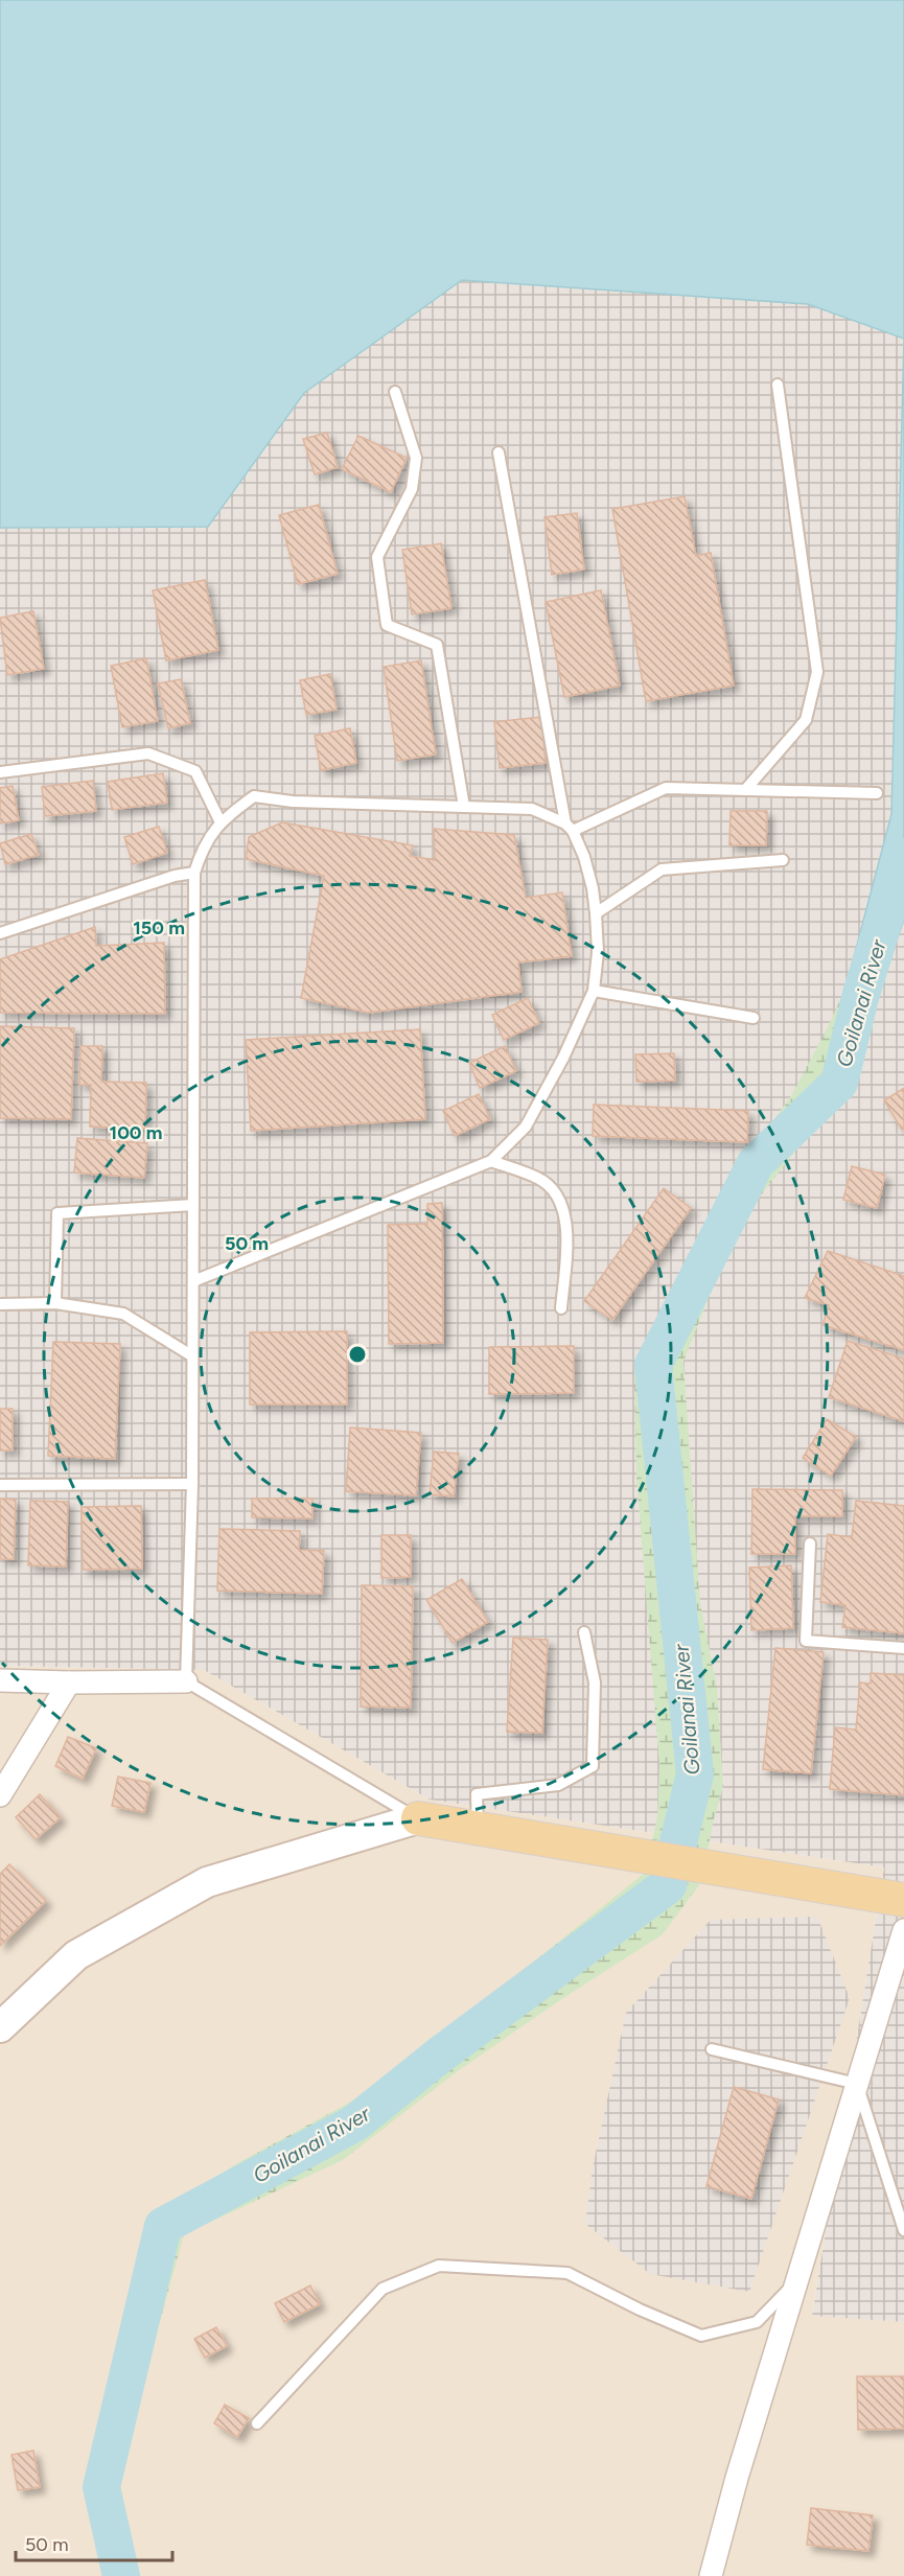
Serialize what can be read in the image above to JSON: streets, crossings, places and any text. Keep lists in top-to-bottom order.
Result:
{
  "water": ["Goilanai River"],
  "scale_bar": "50 m",
  "rings": ["150 m", "100 m", "50 m"]
}
